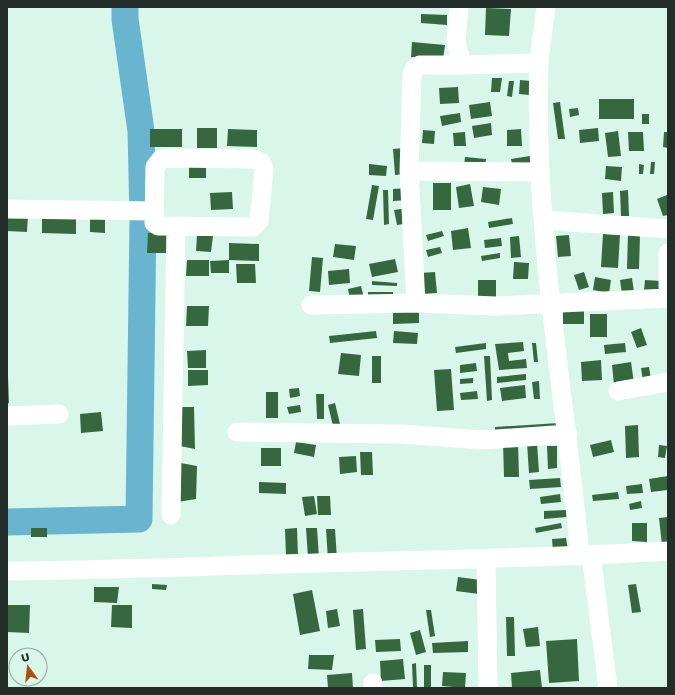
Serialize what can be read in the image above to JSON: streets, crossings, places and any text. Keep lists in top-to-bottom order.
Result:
{
  "north": "top"
}
